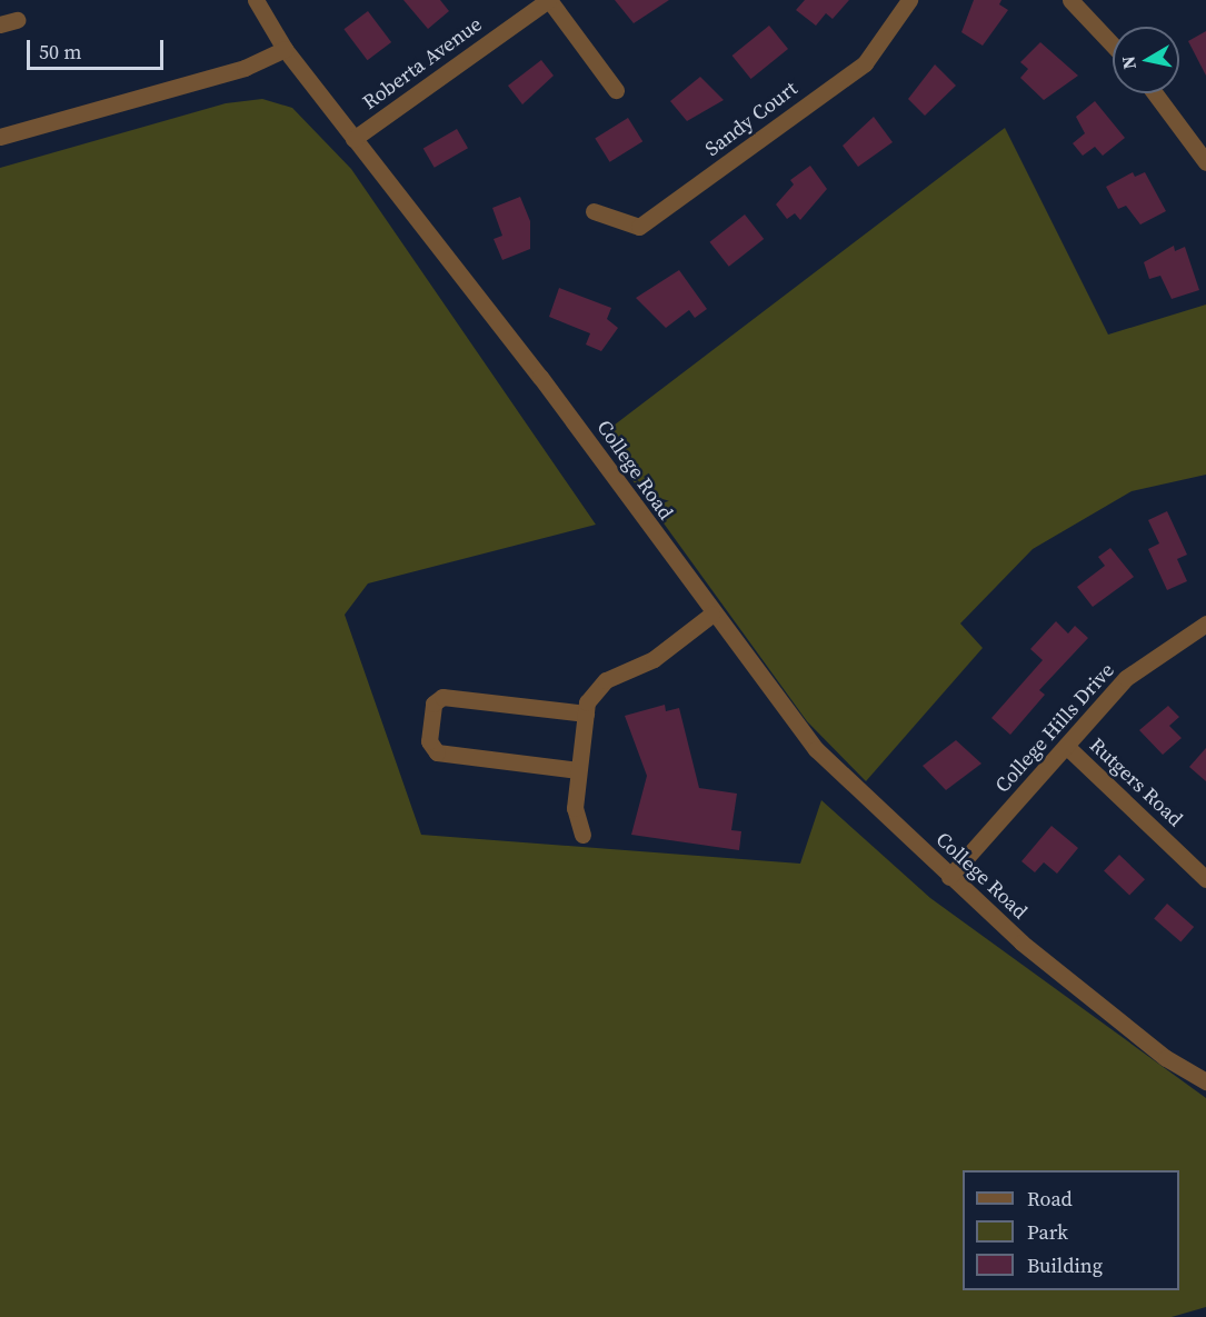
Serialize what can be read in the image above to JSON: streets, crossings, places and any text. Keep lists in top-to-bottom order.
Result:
{
  "streets": {
    "street": [
      "Roberta Avenue",
      "Sandy Court",
      "College Road",
      "College Hills Drive",
      "Rutgers Road"
    ]
  },
  "crossings": [
    ["Roberta Avenue", "College Road"],
    ["College Road", "College Hills Drive"],
    ["College Hills Drive", "Rutgers Road"]
  ],
  "legend": ["Road", "Park", "Building"],
  "scale_bar": "50 m",
  "north": "left"
}
